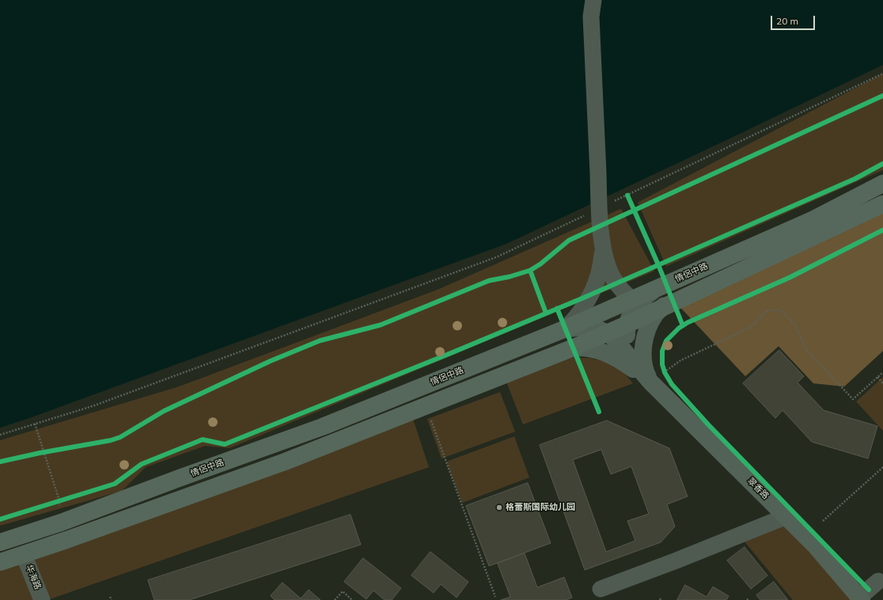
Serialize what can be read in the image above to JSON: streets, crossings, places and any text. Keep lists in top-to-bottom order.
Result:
{
  "streets": {
    "highway": ["情侶中路"],
    "main road": ["翠香路"],
    "street": ["华海路"]
  },
  "places": ["格蕾斯国际幼儿园"],
  "scale_bar": "20 m"
}
